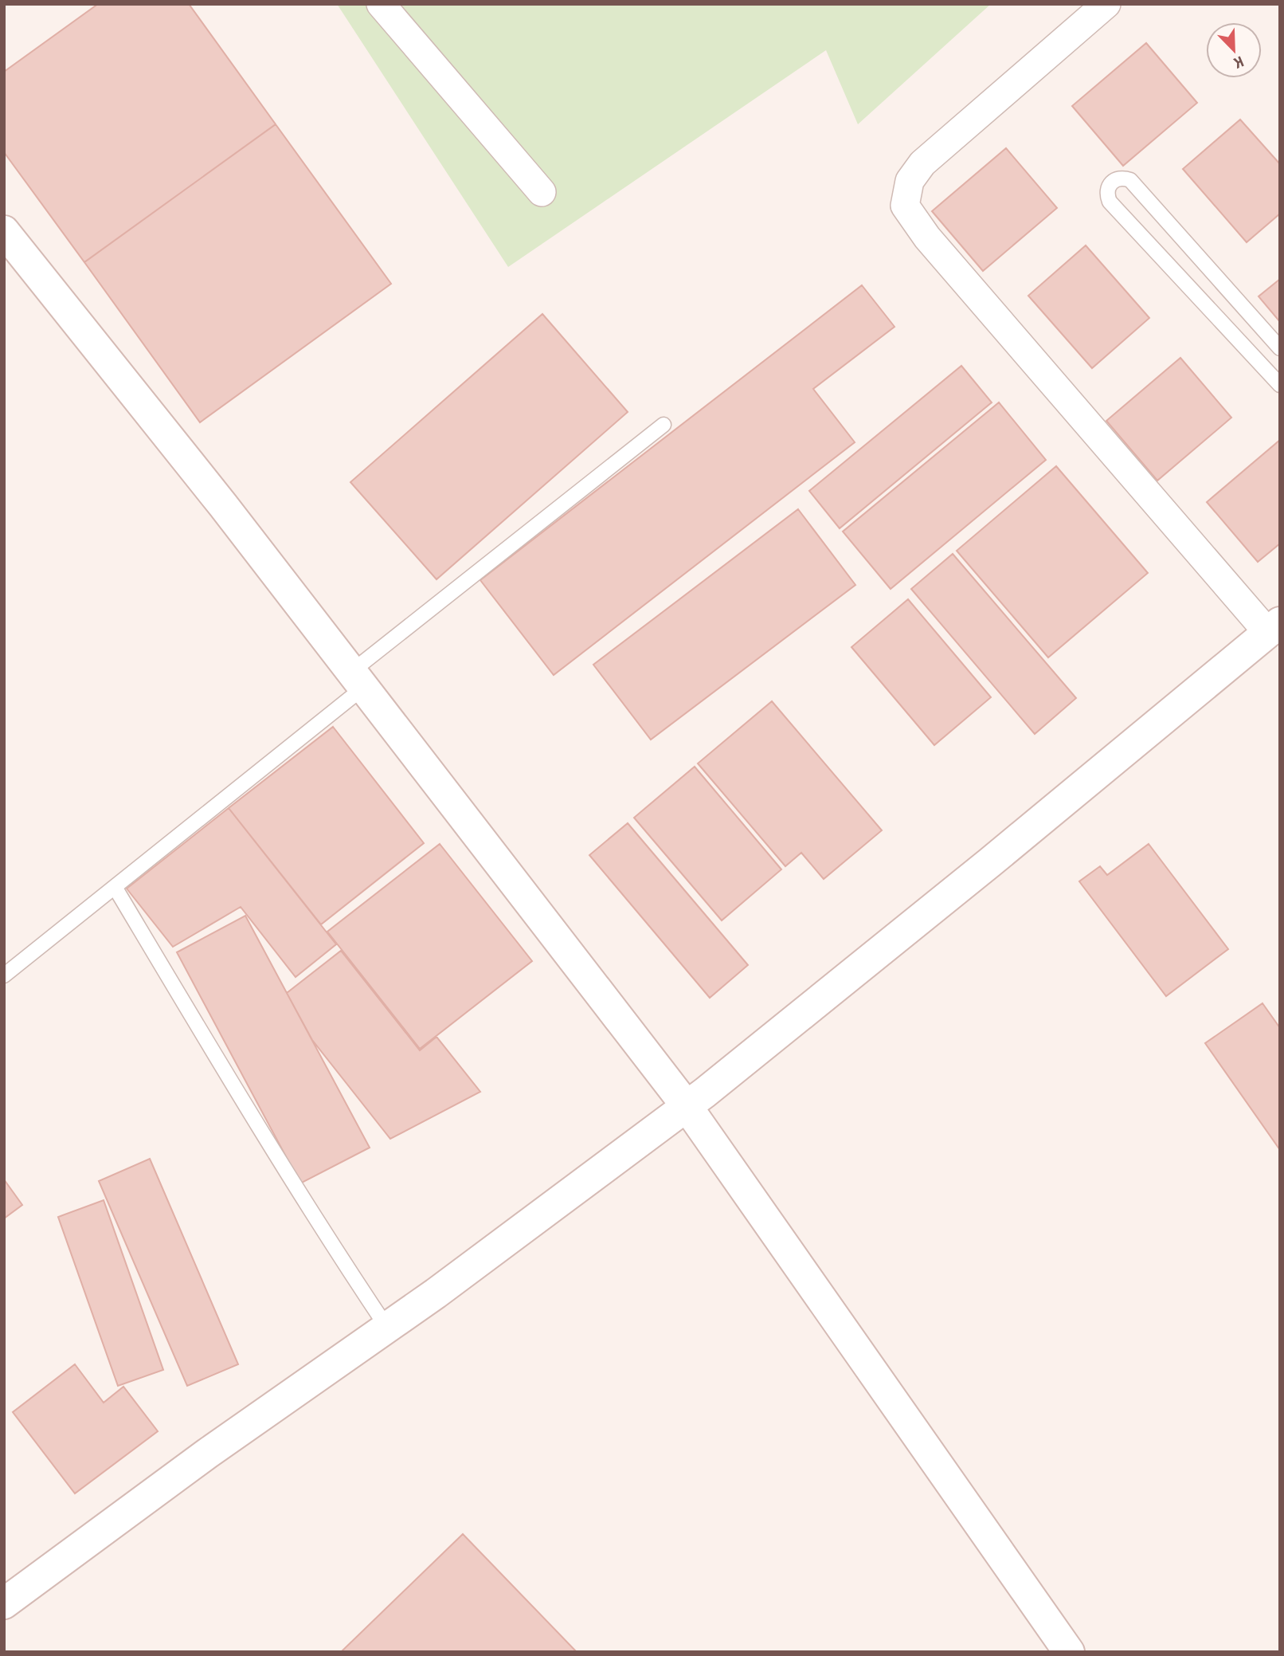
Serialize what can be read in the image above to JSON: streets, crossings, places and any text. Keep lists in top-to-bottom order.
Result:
{
  "north": "bottom right"
}
